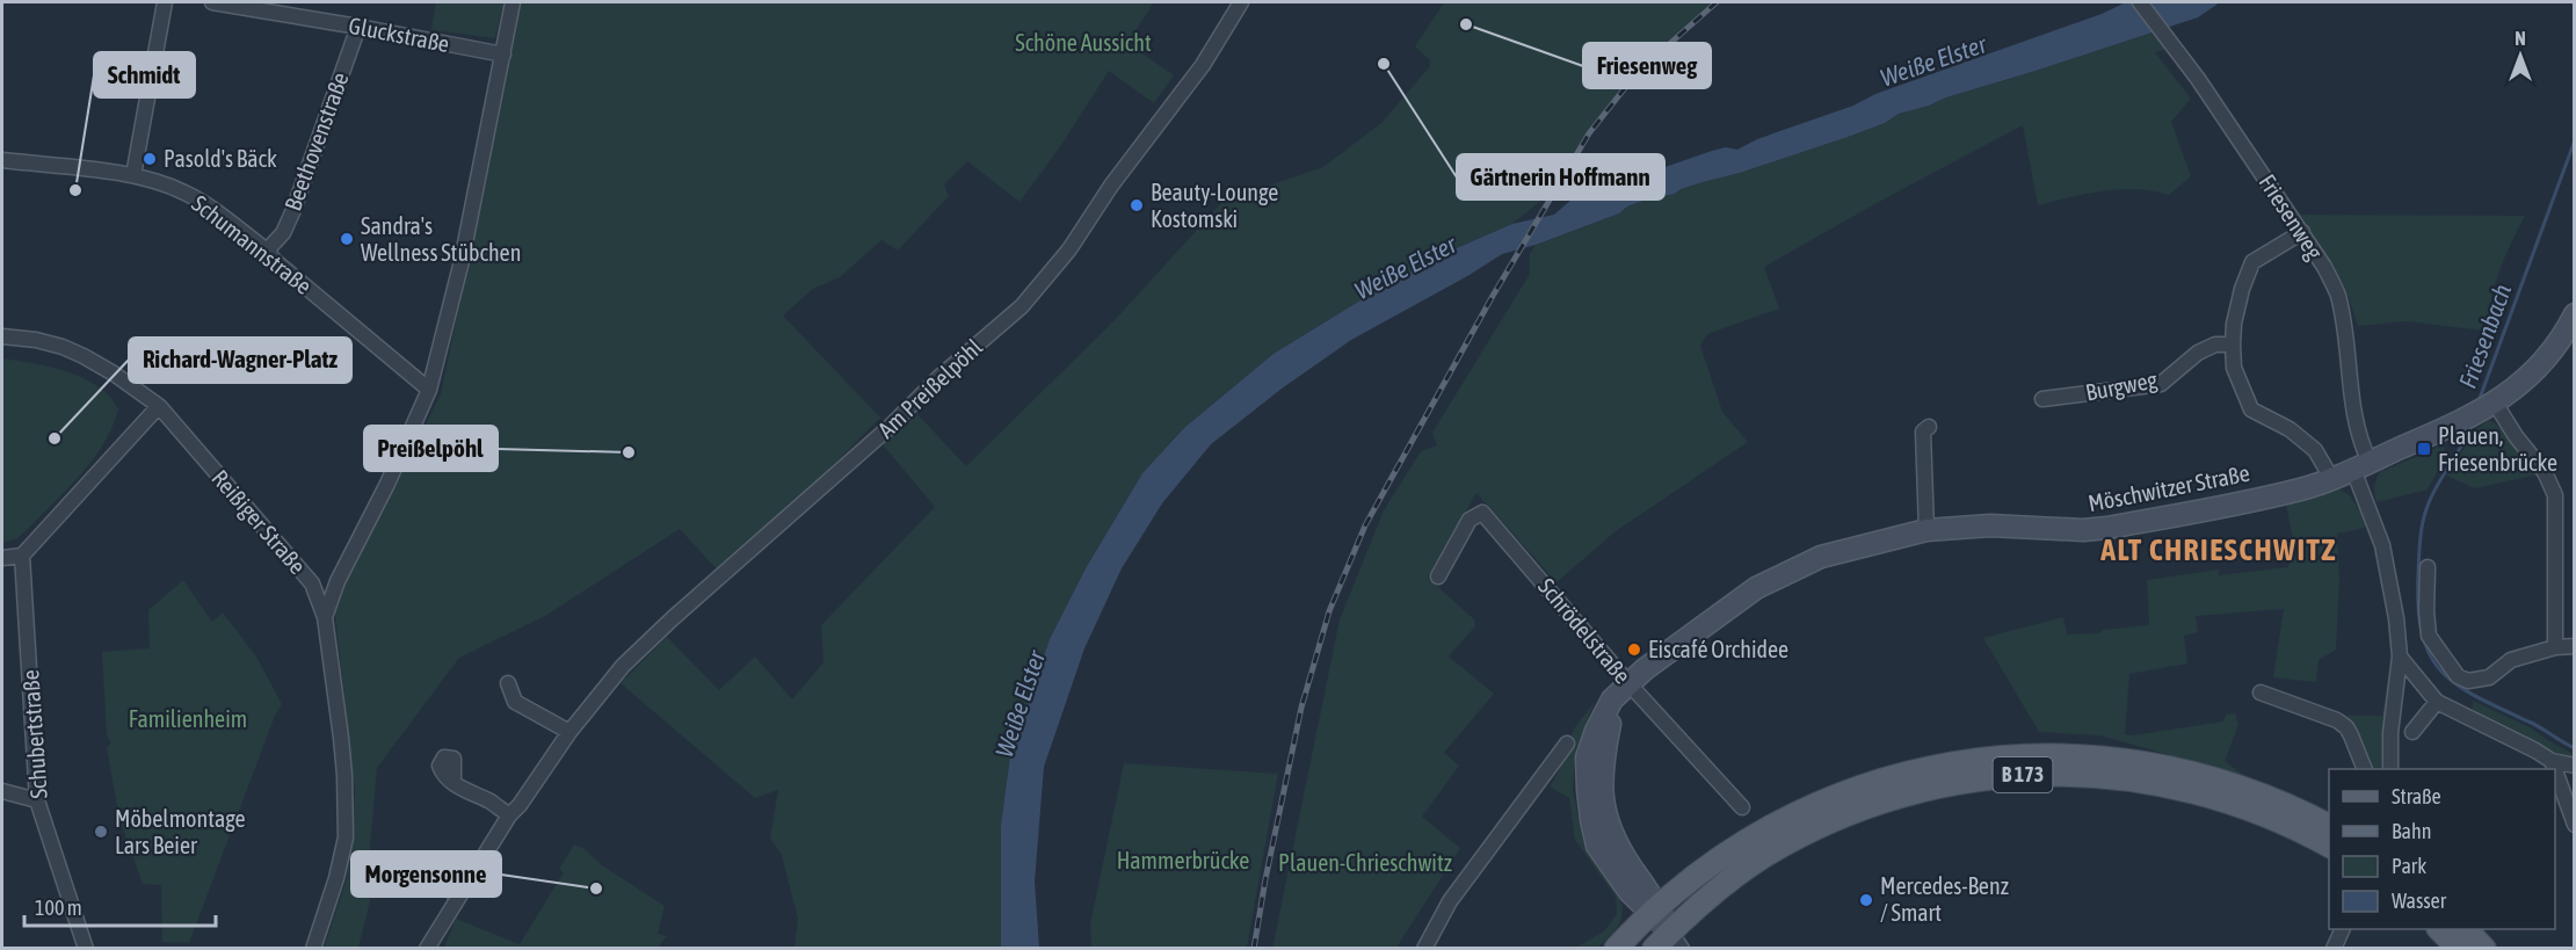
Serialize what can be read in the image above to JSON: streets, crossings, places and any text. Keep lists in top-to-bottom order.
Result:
{
  "streets": {
    "main road": ["Möschwitzer Straße", "B 173"],
    "street": [
      "Gluckstraße",
      "Beethovenstraße",
      "Friesenweg",
      "Schumannstraße",
      "Burgweg",
      "Am Preißelpöhl",
      "Reißiger Straße",
      "Schrödelstraße",
      "Schubertstraße"
    ]
  },
  "crossings": [
    ["Gluckstraße", "Beethovenstraße"],
    ["Beethovenstraße", "Schumannstraße"],
    ["Friesenweg", "Möschwitzer Straße"],
    ["Möschwitzer Straße", "Schrödelstraße"],
    ["Möschwitzer Straße", "B 173"]
  ],
  "districts": ["ALT CHRIESCHWITZ"],
  "water": ["Weiße Elster", "Friesenbach"],
  "parks": [
    "Schöne Aussicht",
    "Familienheim",
    "Hammerbrücke",
    "Plauen-Chrieschwitz"
  ],
  "places": {
    "other": [
      "Friesenweg",
      "Gärtnerin Hoffmann",
      "Pasold's Bäck",
      "Schmidt",
      "Beauty-Lounge Kostomski",
      "Sandra's Wellness Stübchen",
      "Richard-Wagner-Platz",
      "Preißelpöhl",
      "Eiscafé Orchidee",
      "Möbelmontage Lars Beier",
      "Morgensonne",
      "Mercedes-Benz / Smart"
    ],
    "transit": ["Plauen, Friesenbrücke"]
  },
  "legend": [
    "Straße",
    "Bahn",
    "Park",
    "Wasser"
  ],
  "scale_bar": "100 m",
  "north": "top"
}
